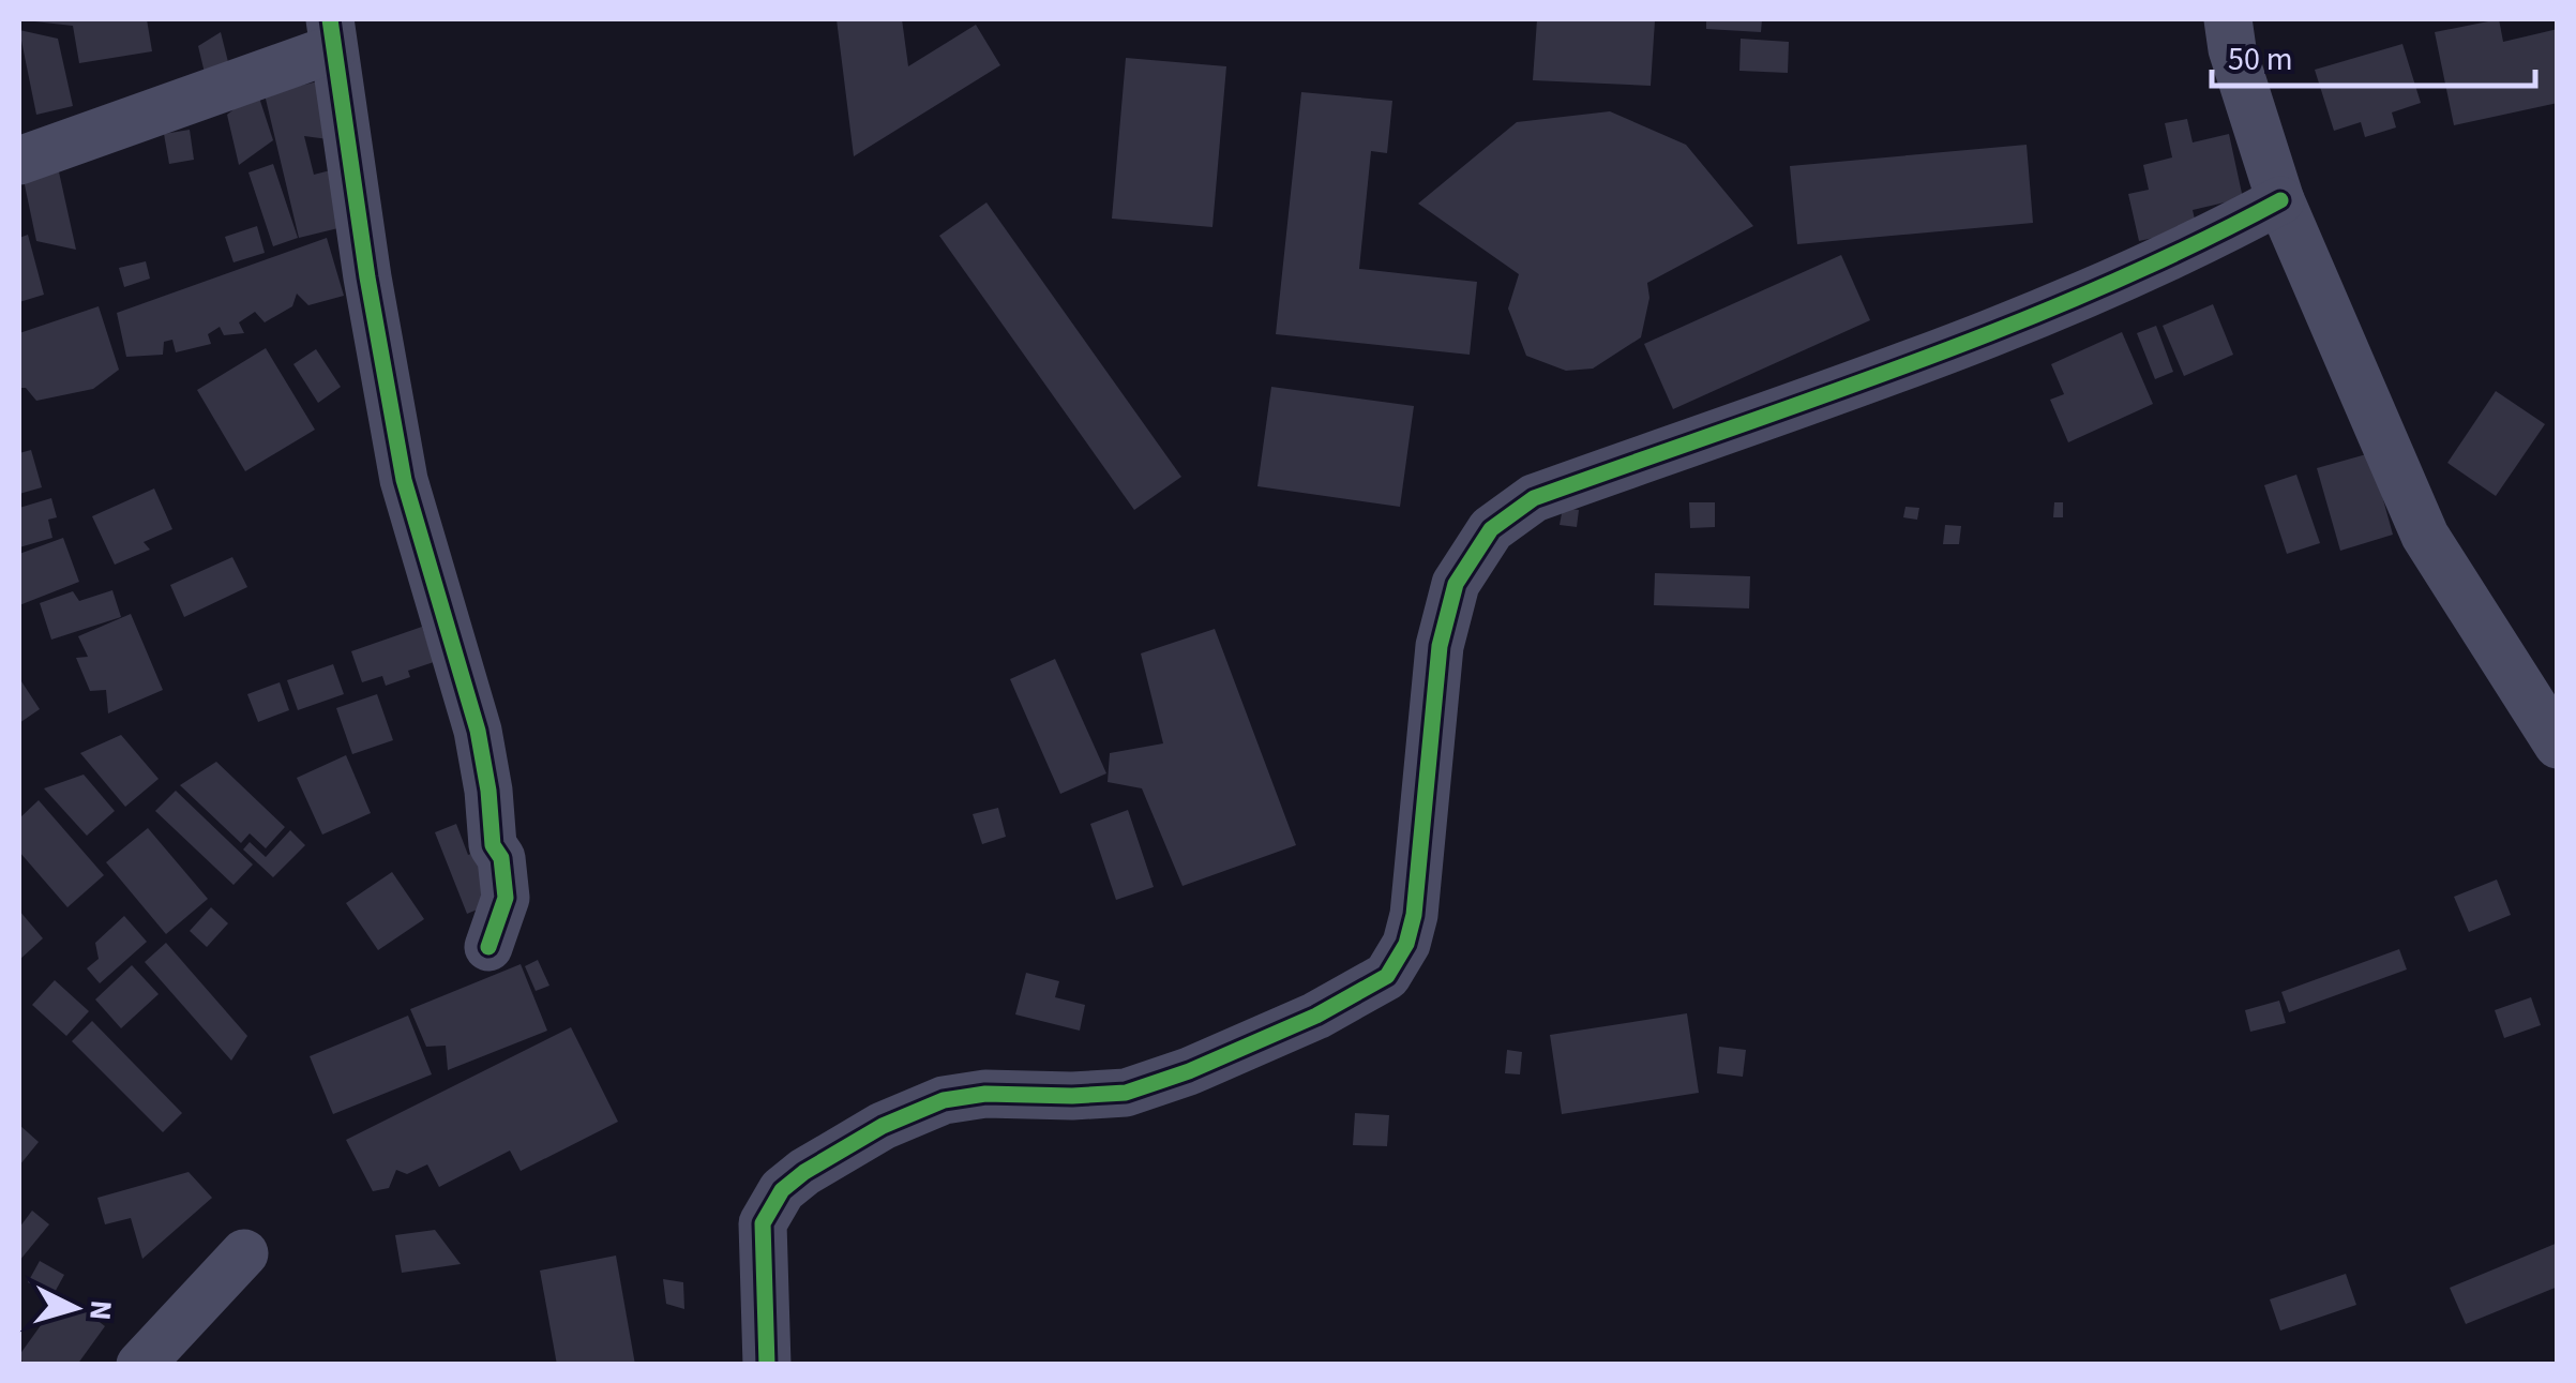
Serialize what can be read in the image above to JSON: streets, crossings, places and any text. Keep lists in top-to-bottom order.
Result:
{
  "scale_bar": "50 m",
  "north": "right"
}
